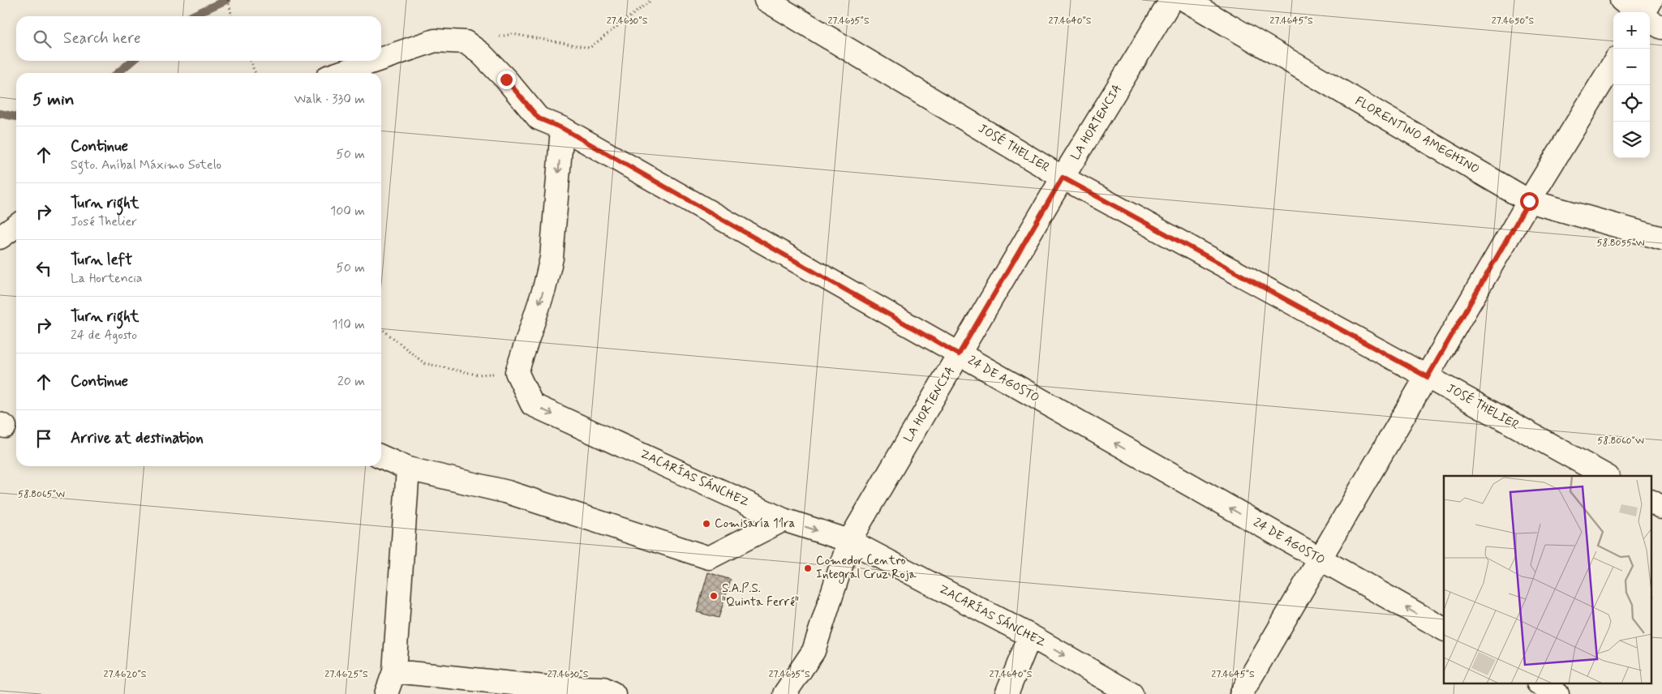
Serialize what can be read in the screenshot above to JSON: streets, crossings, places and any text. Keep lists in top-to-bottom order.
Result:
{
  "streets": {
    "street": [
      "LA HORTENCIA",
      "FLORENTINO AMEGHINO",
      "JOSÉ THELIER",
      "24 DE AGOSTO",
      "ZACARÍAS SÁNCHEZ"
    ]
  },
  "crossings": [
    ["LA HORTENCIA", "JOSÉ THELIER"],
    ["LA HORTENCIA", "24 DE AGOSTO"],
    ["LA HORTENCIA", "ZACARÍAS SÁNCHEZ"]
  ],
  "one_way": ["24 DE AGOSTO", "ZACARÍAS SÁNCHEZ"],
  "places": ["Comisaría 11ra", "Comedor Centro Integral Cruz Roja", "S.A.P.S. \"Quinta Ferré\""],
  "page": {
    "map_buttons": ["+", "−"],
    "search": "Search here",
    "heading": ["5 min", "Walk · 330 m"],
    "list": [
      ["Continue", "Sgto. Aníbal Máximo Sotelo", "50 m"],
      ["Turn right", "José Thelier", "100 m"],
      ["Turn left", "La Hortencia", "50 m"],
      ["Turn right", "24 de Agosto", "110 m"],
      ["Continue", "20 m"],
      "Arrive at destination"
    ]
  },
  "coordinates": [
    "27.4630°S",
    "27.4635°S",
    "27.4640°S",
    "27.4645°S",
    "27.4650°S",
    "58.8055°W",
    "58.8060°W",
    "58.8065°W",
    "27.4620°S",
    "27.4625°S"
  ]
}
